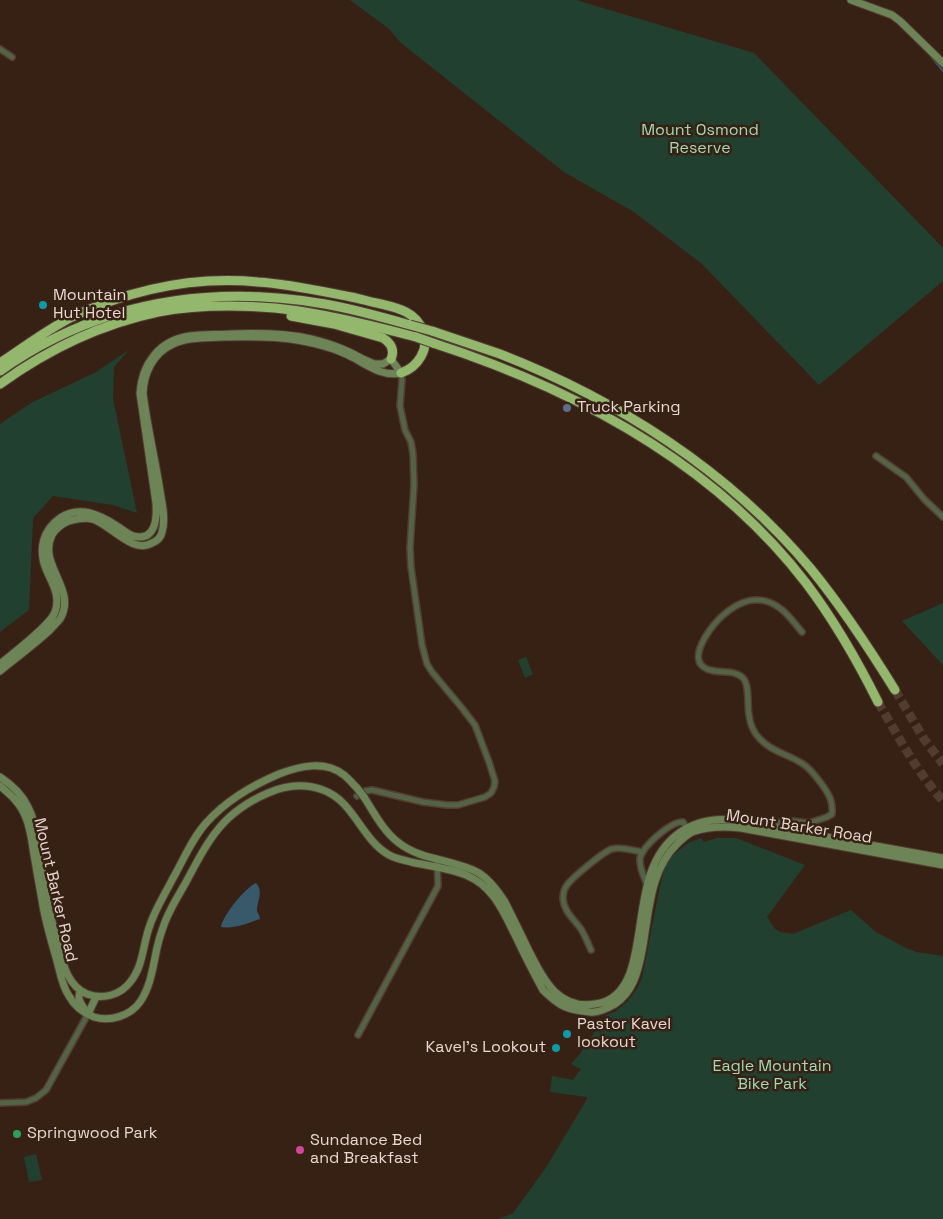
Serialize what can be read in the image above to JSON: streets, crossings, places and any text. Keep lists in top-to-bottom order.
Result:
{
  "streets": {
    "main road": ["Mount Barker Road"]
  },
  "parks": ["Mount Osmond Reserve", "Eagle Mountain Bike Park"],
  "places": [
    "Mountain Hut Hotel",
    "Truck Parking",
    "Pastor Kavel lookout",
    "Kavel's Lookout",
    "Springwood Park",
    "Sundance Bed and Breakfast"
  ]
}
